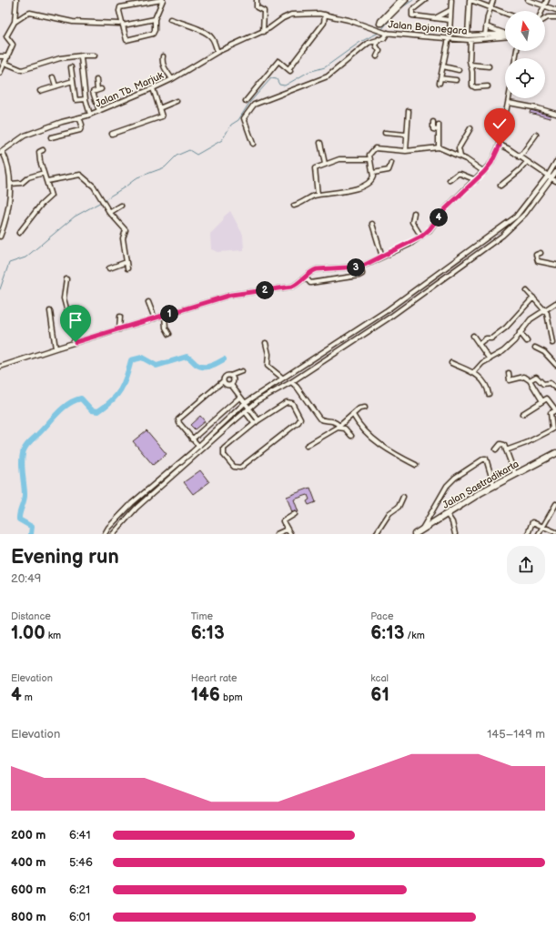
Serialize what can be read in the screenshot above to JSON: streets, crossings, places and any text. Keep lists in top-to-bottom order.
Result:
{
  "streets": {
    "street": ["Jalan Bojonegara", "Jalan Tb. Marjuk", "Jalan Sastradikarta"]
  },
  "crossings": [
    ["Jalan Bojonegara", "Jalan Tb. Marjuk"]
  ],
  "north": "top",
  "page": {
    "pins": [
      "4",
      "3",
      "2",
      "1"
    ],
    "heading": ["Evening run", "20:49"],
    "stats": [
      ["Distance", "1.00 km"],
      ["Time", "6:13"],
      ["Pace", "6:13 /km"],
      ["Elevation", "4 m"],
      ["Heart rate", "146 bpm"],
      ["kcal", "61"]
    ],
    "chart": ["Elevation", "145–149 m"],
    "list": [
      {
        "name": "200 m",
        "note": "6:41"
      },
      {
        "name": "400 m",
        "note": "5:46"
      },
      {
        "name": "600 m",
        "note": "6:21"
      },
      {
        "name": "800 m",
        "note": "6:01"
      }
    ]
  }
}
